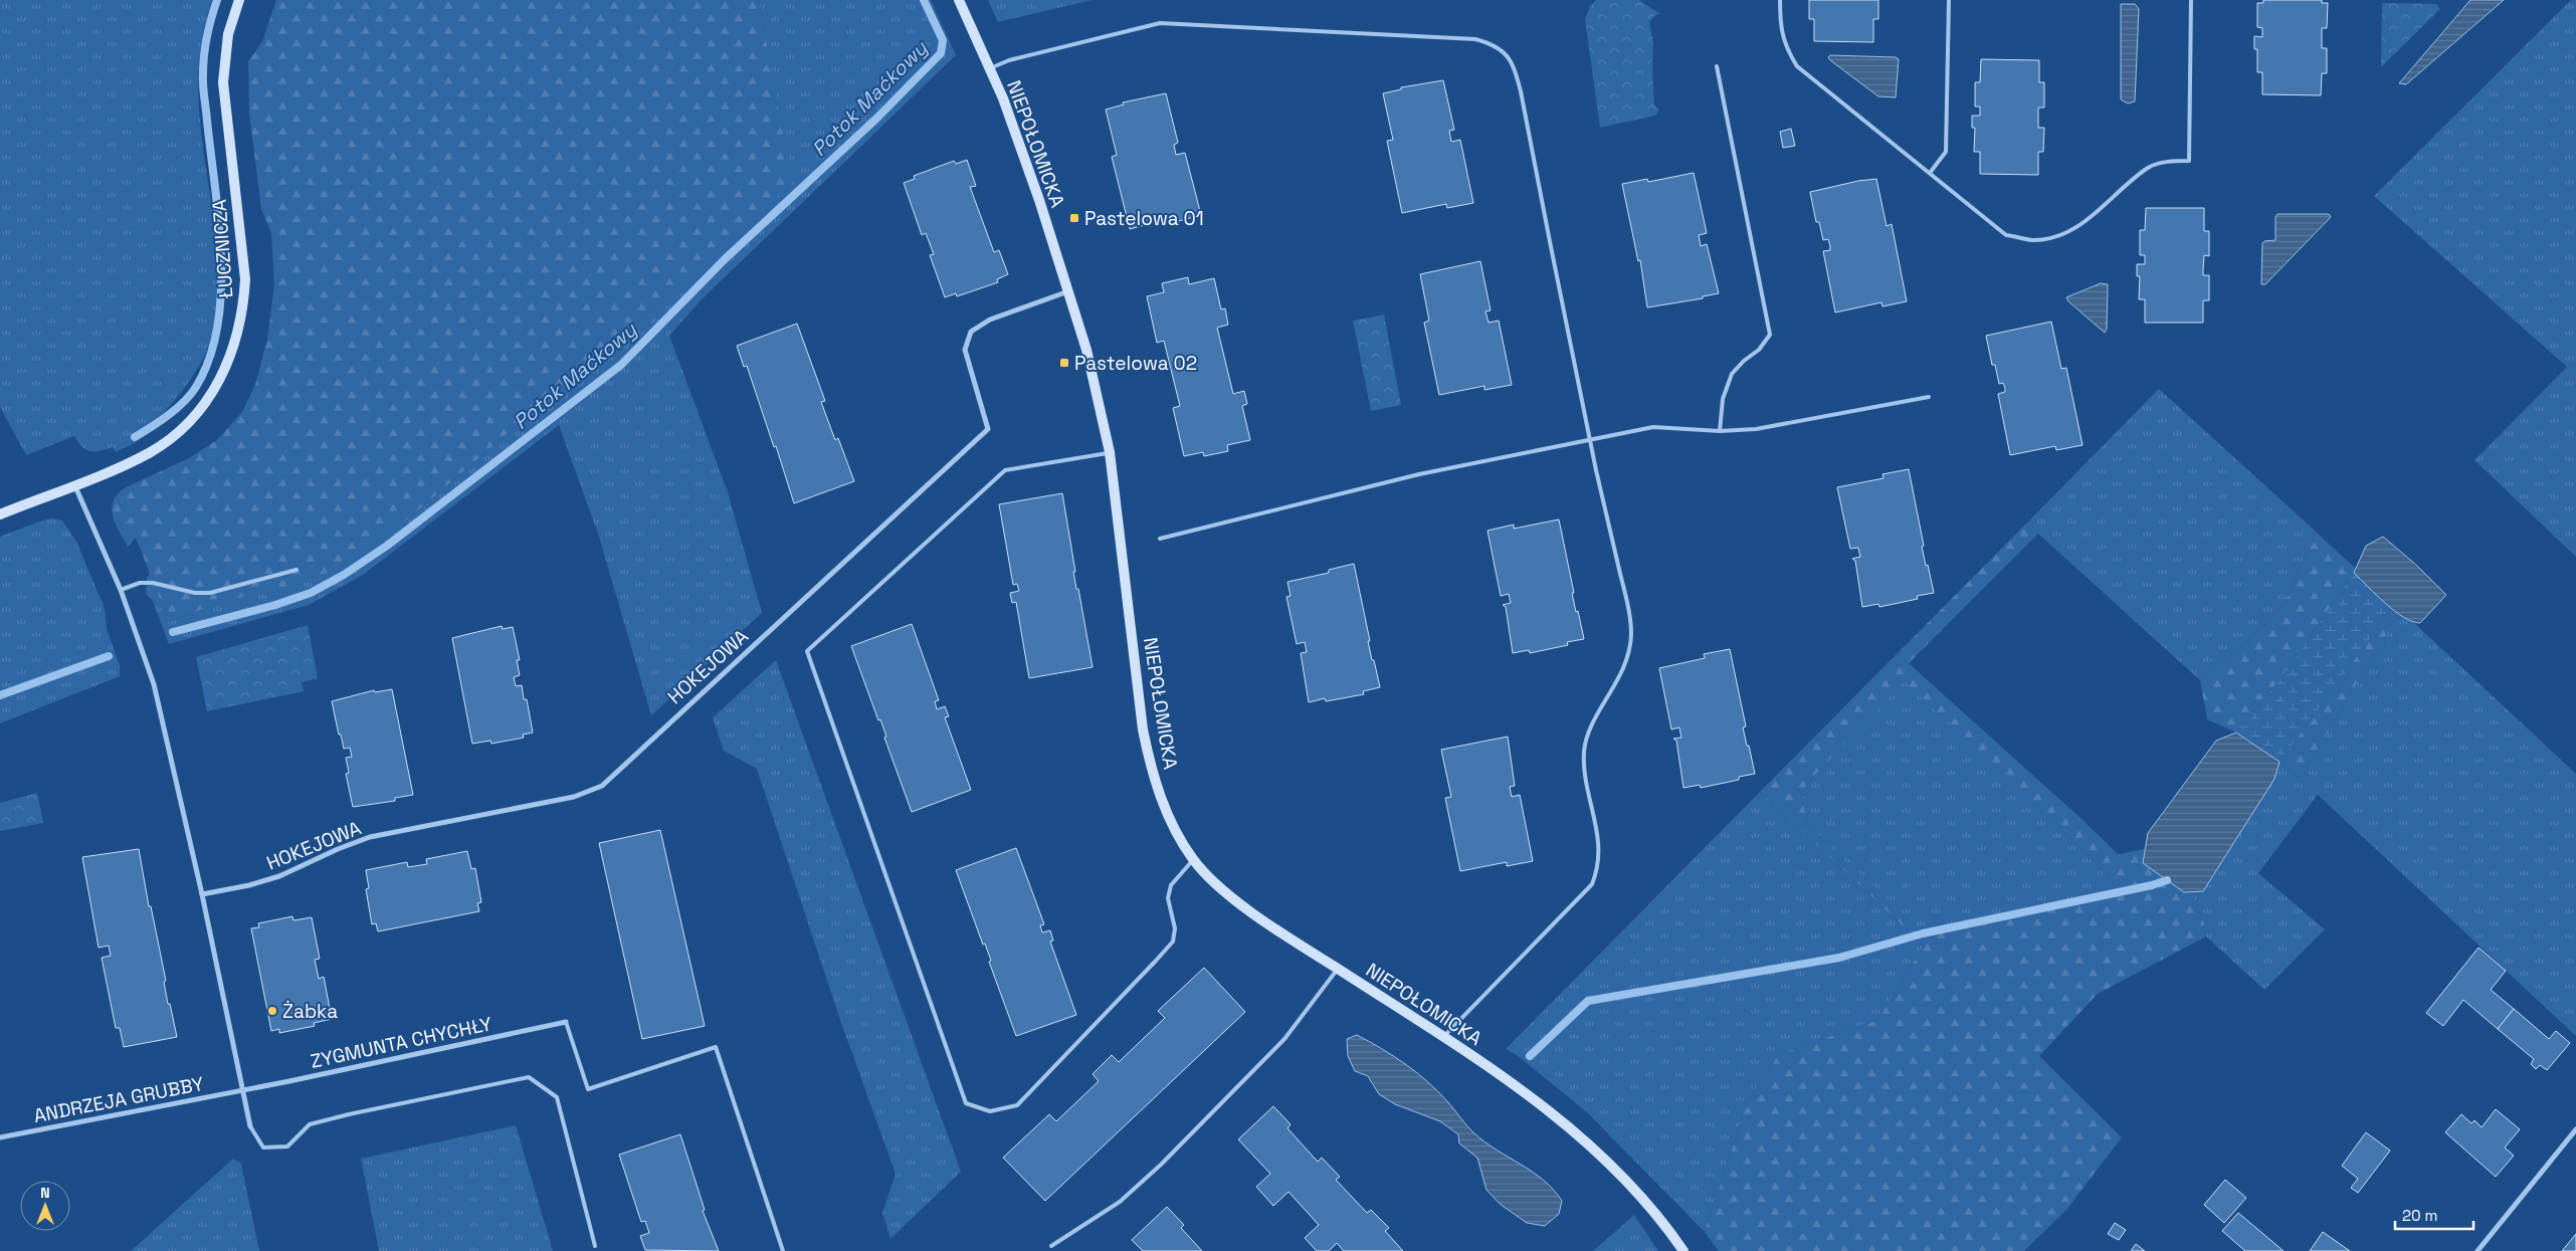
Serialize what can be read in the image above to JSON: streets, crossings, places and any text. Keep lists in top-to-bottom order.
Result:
{
  "streets": {
    "main road": ["NIEPOŁOMICKA", "ŁUCZNICZA"],
    "street": ["HOKEJOWA", "ZYGMUNTA CHYCHŁY", "ANDRZEJA GRUBBY"]
  },
  "crossings": [
    ["NIEPOŁOMICKA", "HOKEJOWA"],
    ["ZYGMUNTA CHYCHŁY", "ANDRZEJA GRUBBY"]
  ],
  "water": ["Potok Maćkowy"],
  "places": {
    "transit": ["Pastelowa 01", "Pastelowa 02"],
    "other": ["Żabka"]
  },
  "scale_bar": "20 m",
  "north": "top"
}
